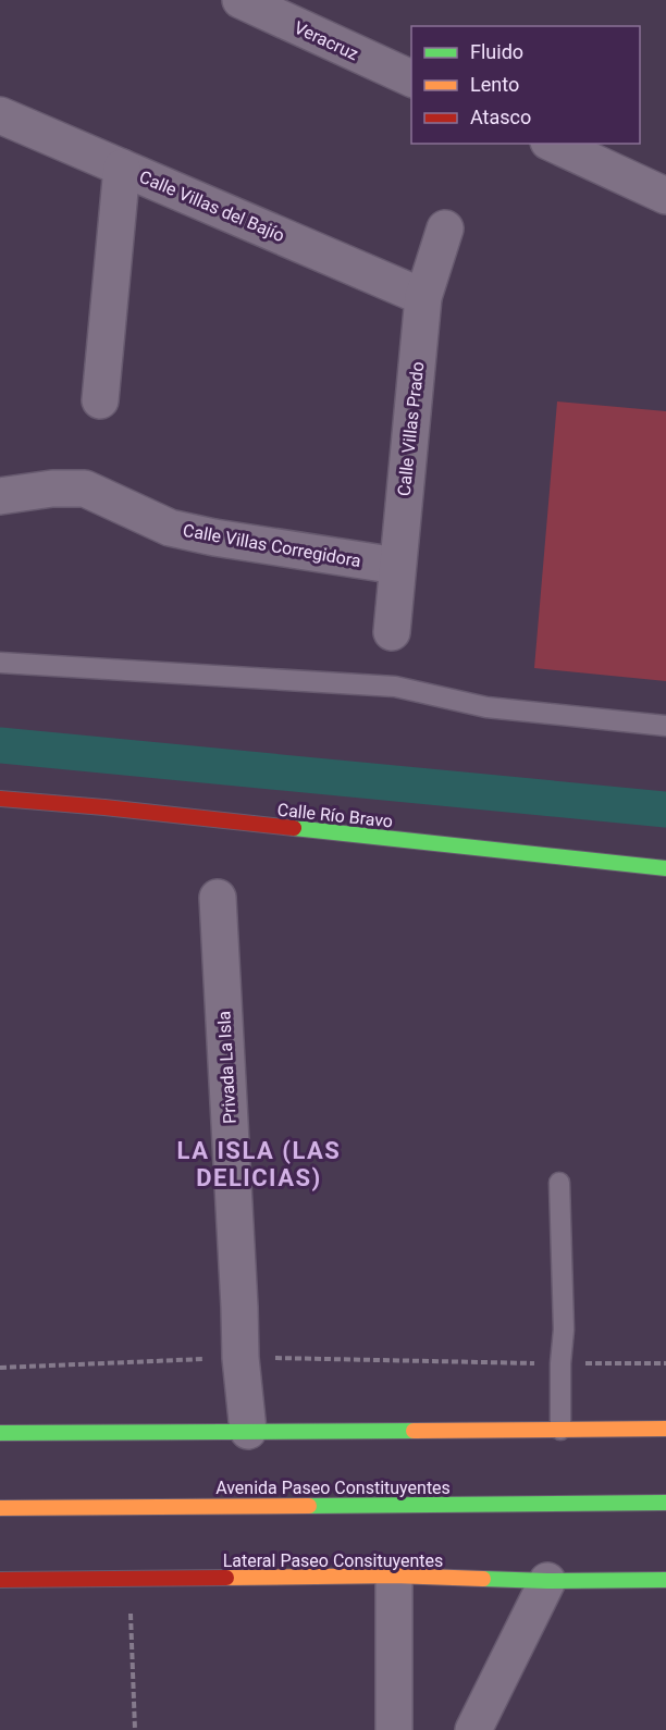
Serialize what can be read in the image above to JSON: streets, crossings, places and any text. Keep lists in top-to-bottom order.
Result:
{
  "streets": {
    "main road": ["Calle Río Bravo", "Avenida Paseo Constituyentes", "Lateral Paseo Consituyentes"],
    "street": [
      "Veracruz",
      "Calle Villas del Bajío",
      "Calle Villas Prado",
      "Calle Villas Corregidora",
      "Privada La Isla"
    ]
  },
  "crossings": [
    ["Calle Villas del Bajío", "Calle Villas Prado"],
    ["Calle Villas Prado", "Calle Villas Corregidora"]
  ],
  "districts": ["LA ISLA (LAS DELICIAS)"],
  "legend": ["Fluido", "Lento", "Atasco"]
}
